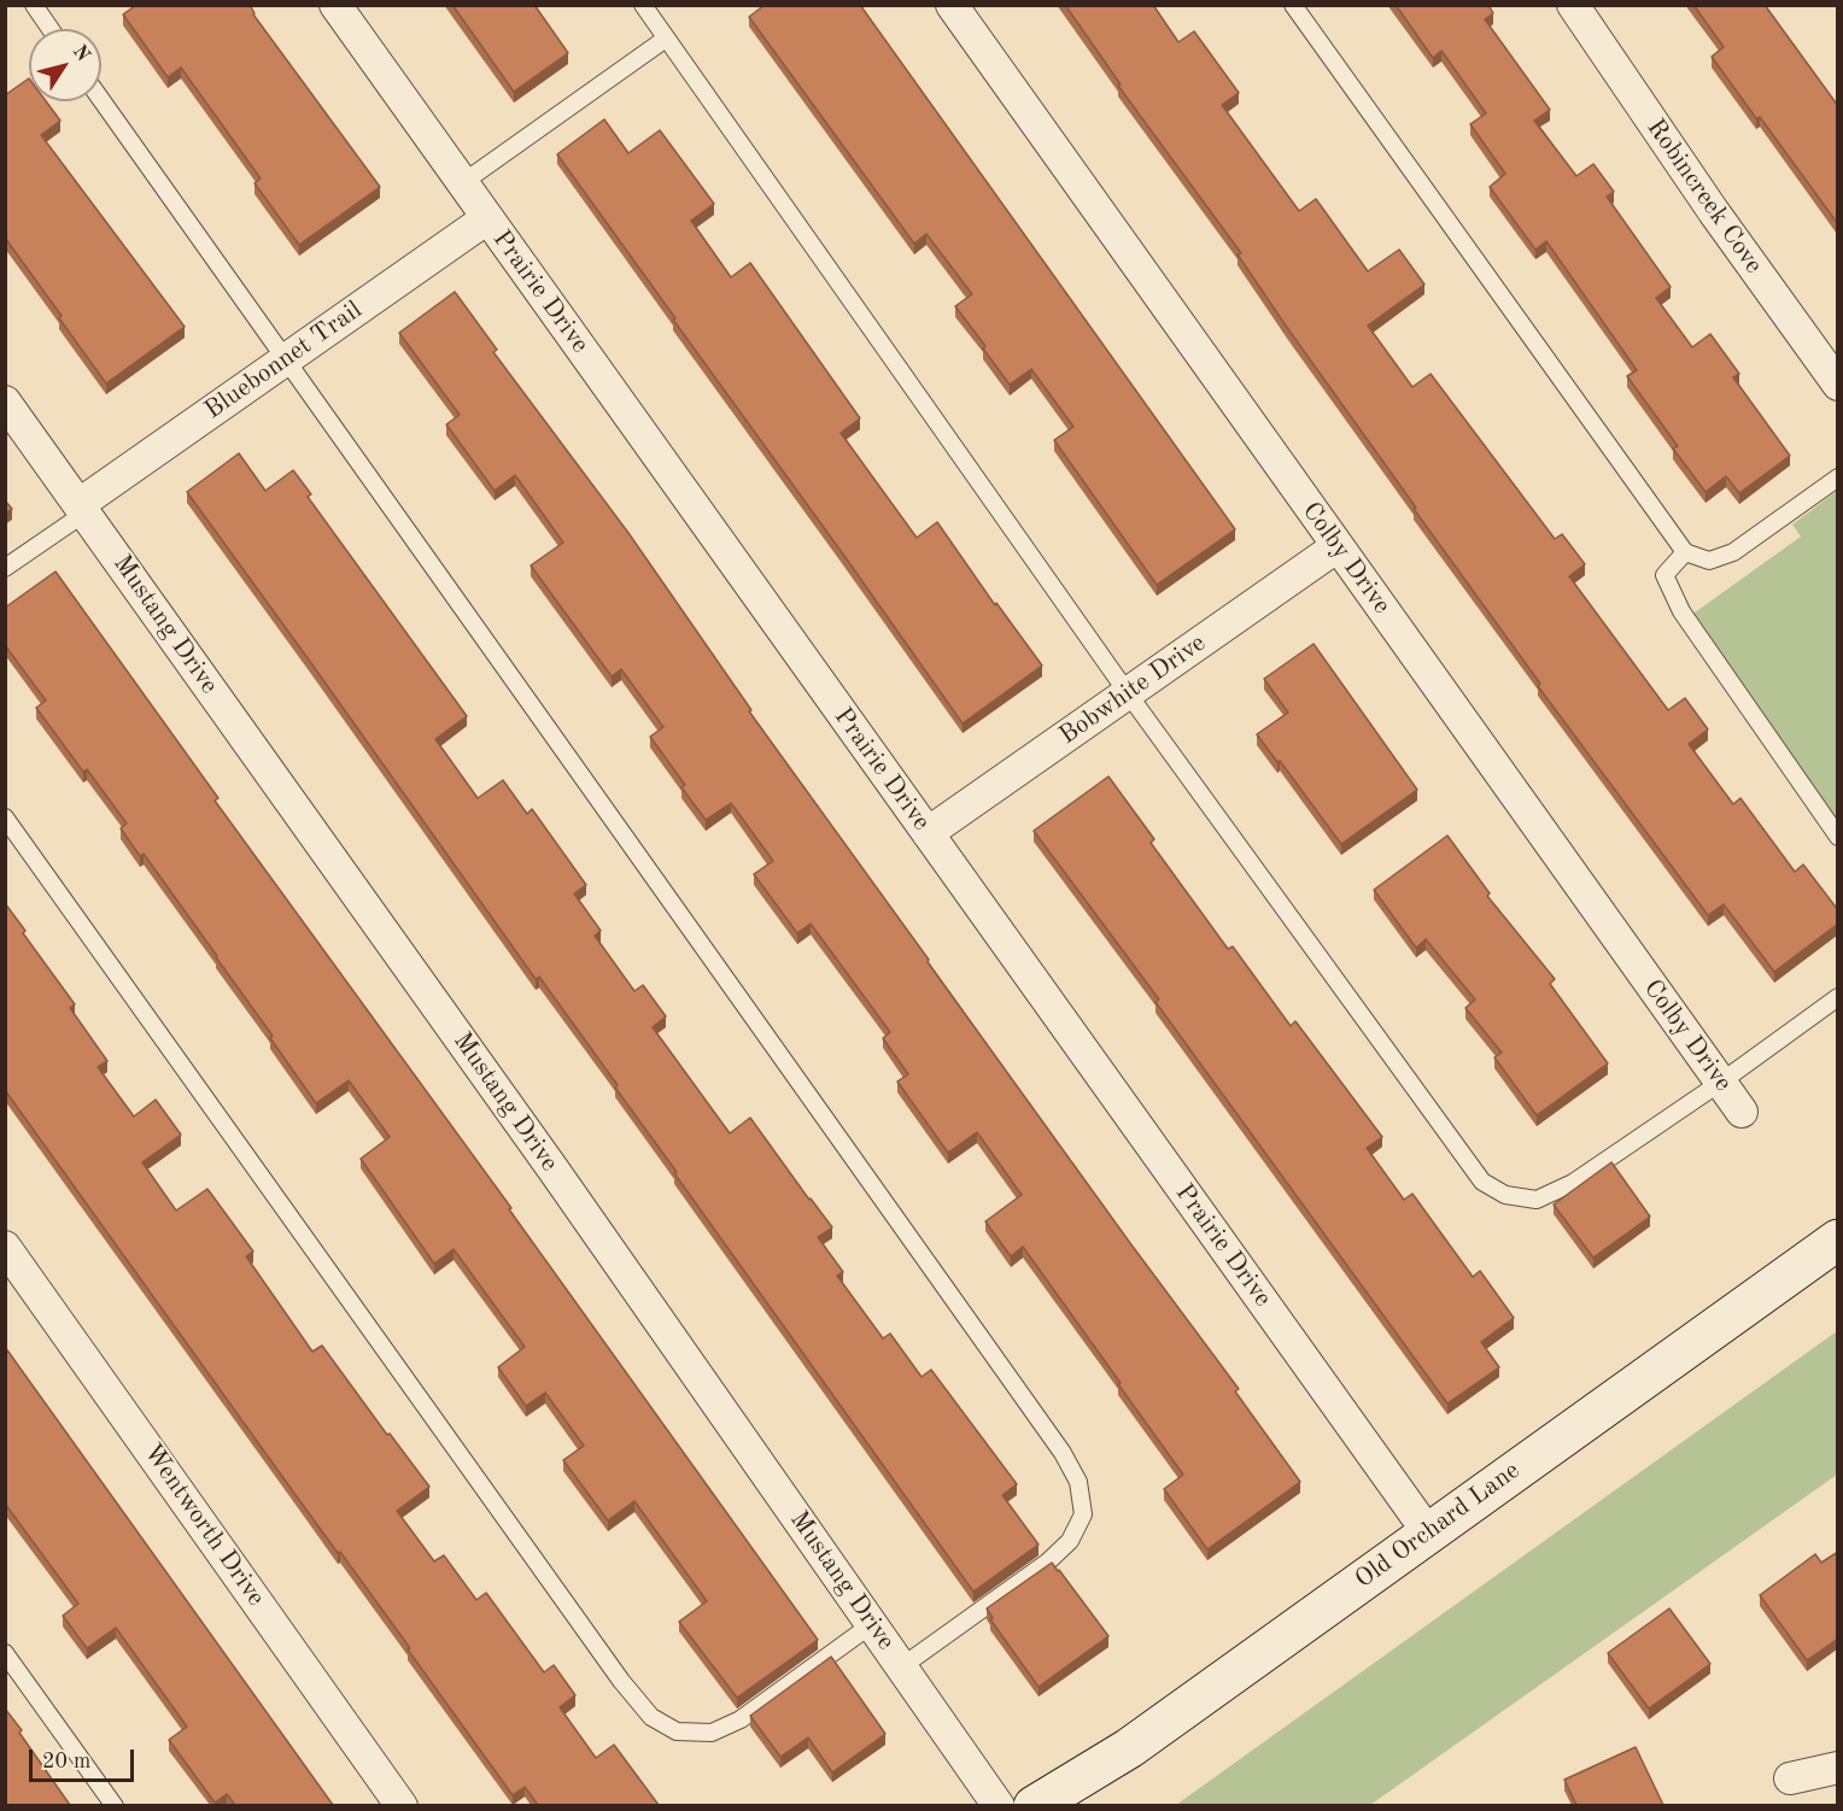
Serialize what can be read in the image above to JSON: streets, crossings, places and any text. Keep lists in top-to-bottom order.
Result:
{
  "streets": {
    "street": [
      "Robincreek Cove",
      "Prairie Drive",
      "Bluebonnet Trail",
      "Colby Drive",
      "Mustang Drive",
      "Bobwhite Drive",
      "Wentworth Drive",
      "Old Orchard Lane"
    ]
  },
  "crossings": [
    ["Prairie Drive", "Bluebonnet Trail"],
    ["Prairie Drive", "Bobwhite Drive"],
    ["Prairie Drive", "Old Orchard Lane"],
    ["Bluebonnet Trail", "Mustang Drive"],
    ["Colby Drive", "Bobwhite Drive"]
  ],
  "scale_bar": "20 m",
  "north": "top right"
}
